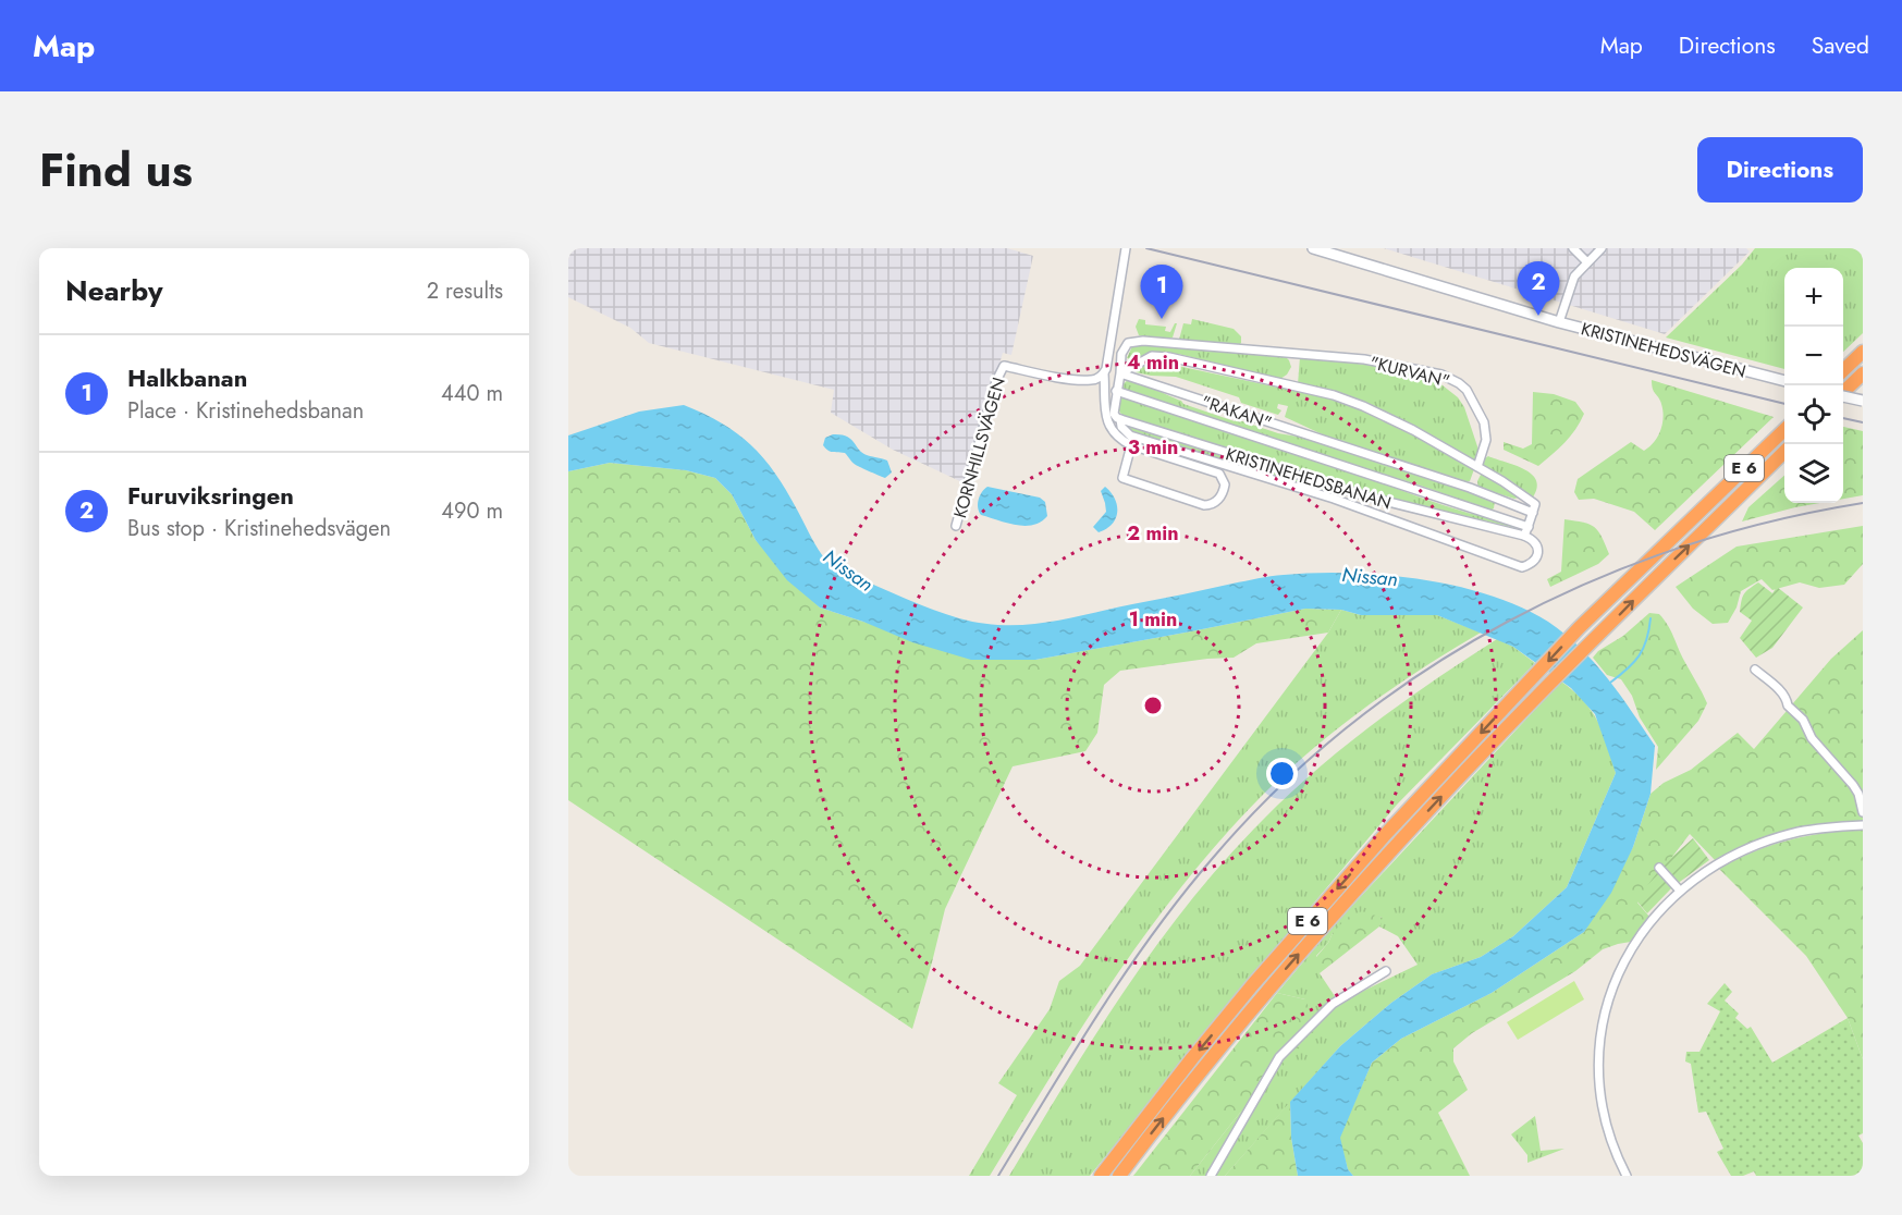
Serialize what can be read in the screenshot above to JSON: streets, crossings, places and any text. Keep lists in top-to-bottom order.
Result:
{
  "streets": {
    "highway": ["E 6"],
    "street": [
      "KRISTINEHEDSVÄGEN",
      "\"KURVAN\"",
      "\"RAKAN\"",
      "KORNHILLSVÄGEN",
      "KRISTINEHEDSBANAN"
    ]
  },
  "crossings": [
    ["\"KURVAN\"", "\"RAKAN\""]
  ],
  "water": ["Nissan"],
  "page": {
    "header": "Map",
    "nav": ["Map", "Directions", "Saved"],
    "title": "Find us",
    "buttons": "Directions",
    "heading": ["Nearby", "2 results"],
    "pins": ["2", "1"],
    "map_buttons": ["+", "−"],
    "list": [
      {
        "mark": "1",
        "name": "Halkbanan",
        "note": "Place · Kristinehedsbanan",
        "value": "440 m"
      },
      {
        "mark": "2",
        "name": "Furuviksringen",
        "note": "Bus stop · Kristinehedsvägen",
        "value": "490 m"
      }
    ]
  },
  "rings": [
    "4 min",
    "3 min",
    "2 min",
    "1 min"
  ]
}
